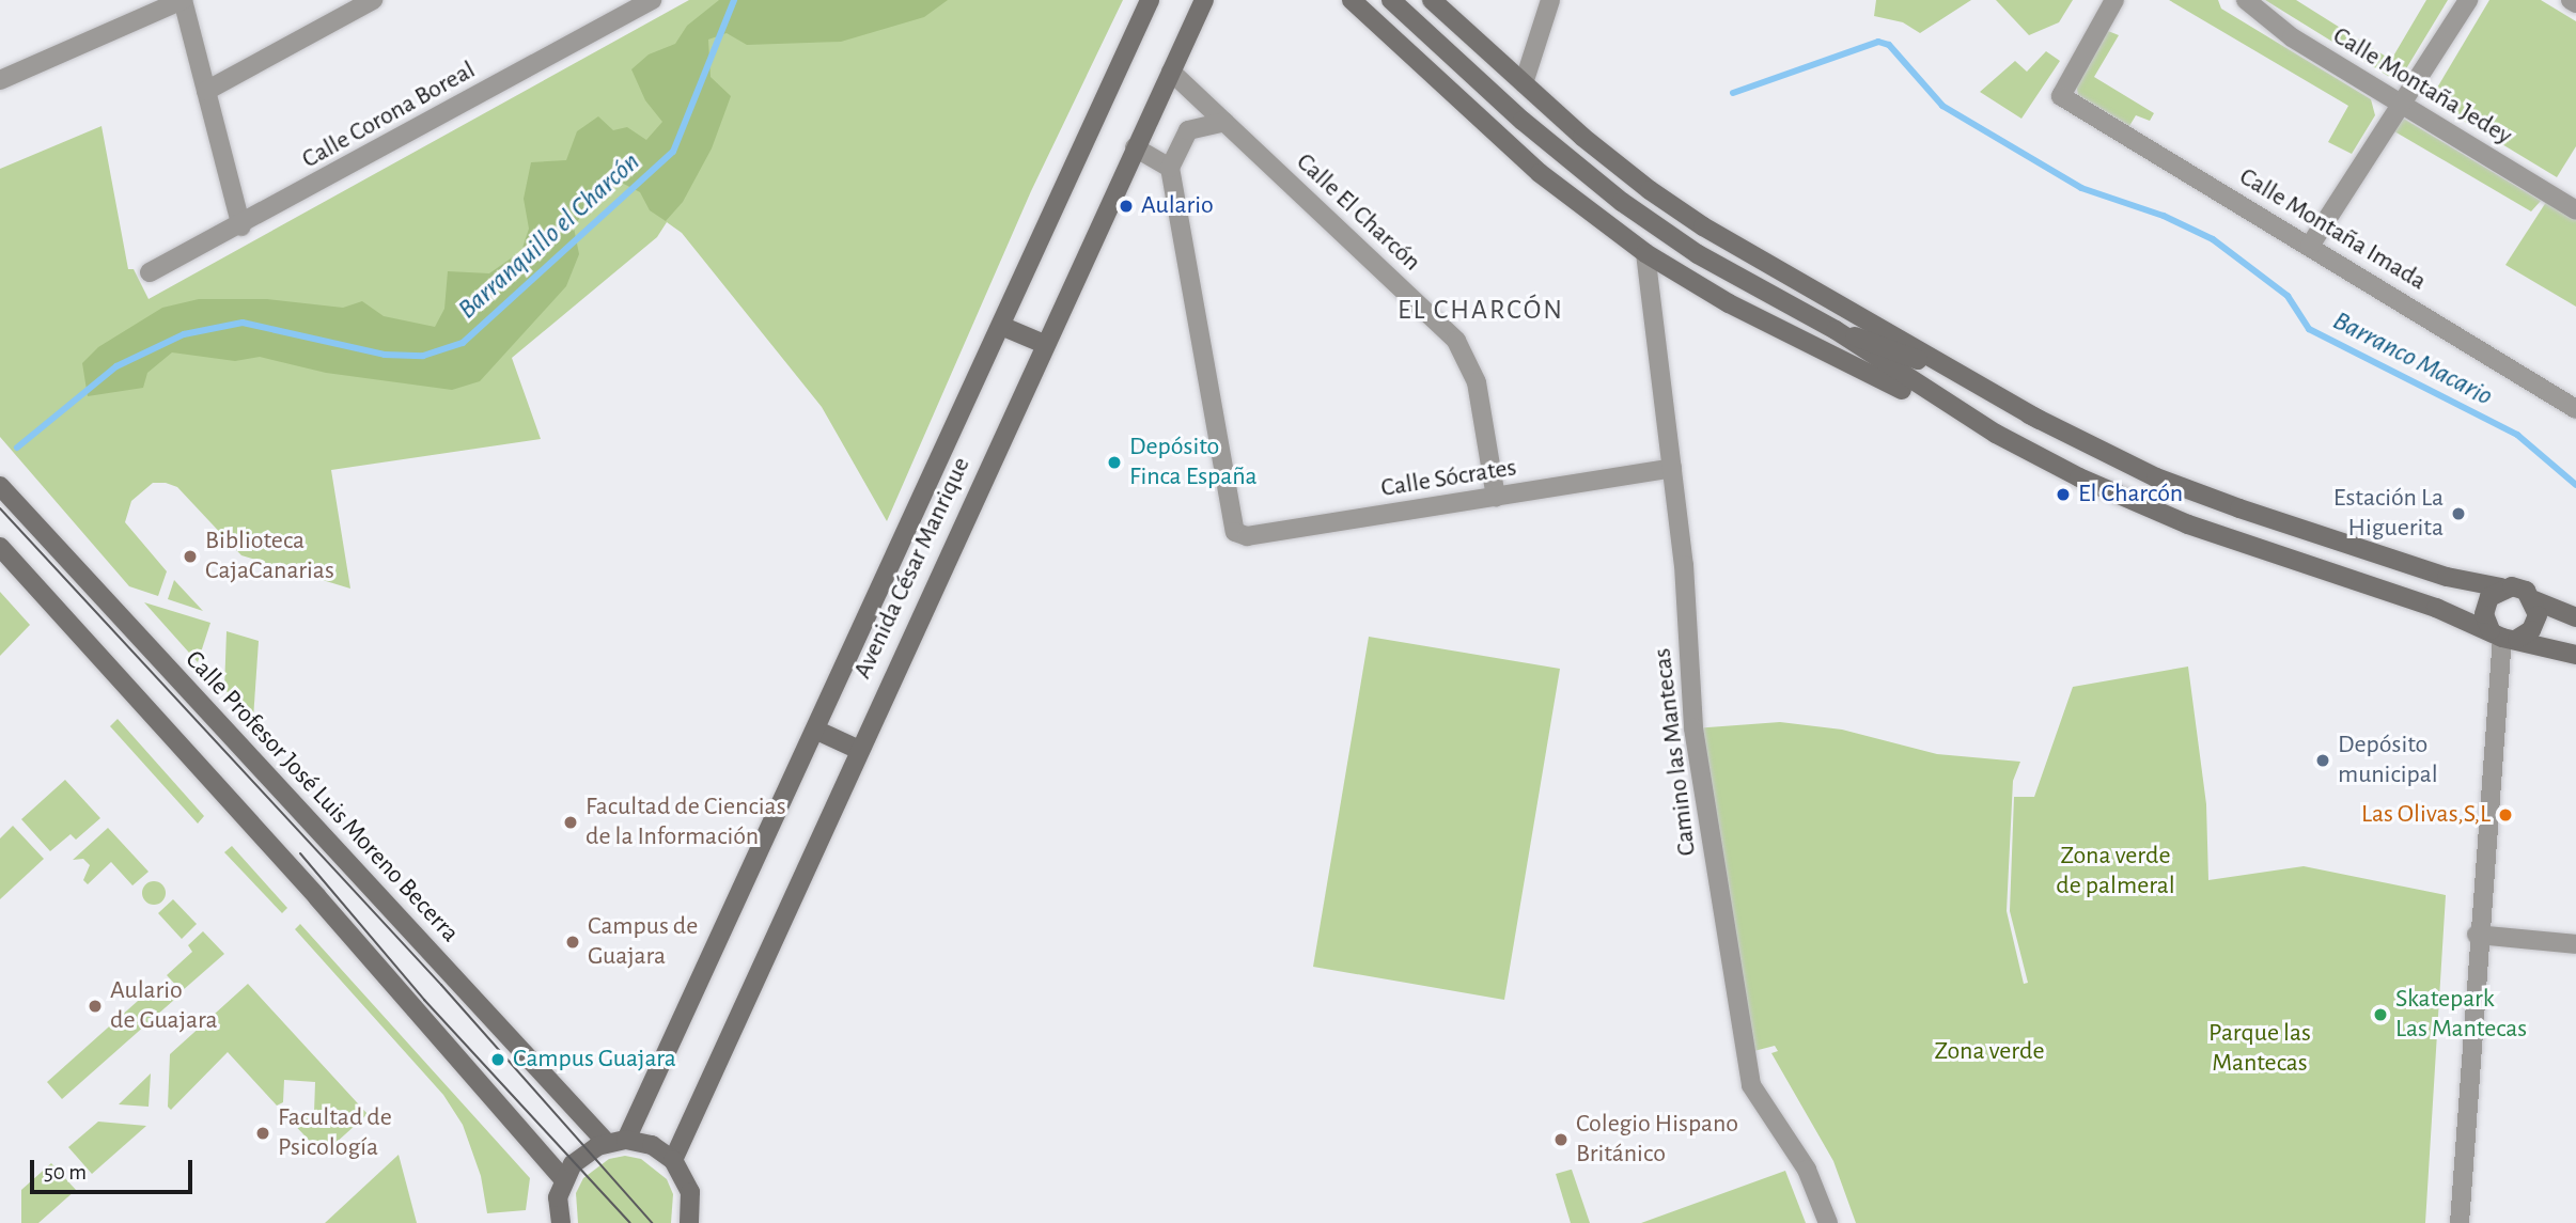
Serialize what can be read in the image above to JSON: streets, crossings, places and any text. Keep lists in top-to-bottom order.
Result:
{
  "streets": {
    "street": [
      "Calle Montaña Jedey",
      "Calle Corona Boreal",
      "Calle El Charcón",
      "Calle Montaña Imada",
      "Calle Sócrates",
      "Avenida César Manrique",
      "Camino las Mantecas",
      "Calle Profesor José Luis Moreno Becerra"
    ]
  },
  "crossings": [
    ["Calle El Charcón", "Calle Sócrates"],
    ["Calle El Charcón", "Avenida César Manrique"],
    ["Calle Sócrates", "Camino las Mantecas"]
  ],
  "districts": ["EL CHARCÓN"],
  "water": ["Barranquillo el Charcón", "Barranco Macario"],
  "parks": ["Zona verde de palmeral", "Parque las Mantecas", "Zona verde"],
  "places": [
    "Aulario",
    "Depósito Finca España",
    "El Charcón",
    "Estación La Higuerita",
    "Biblioteca CajaCanarias",
    "Depósito municipal",
    "Las Olivas,S,L",
    "Facultad de Ciencias de la Información",
    "Campus de Guajara",
    "Aulario de Guajara",
    "Skatepark Las Mantecas",
    "Campus Guajara",
    "Facultad de Psicología",
    "Colegio Hispano Británico"
  ],
  "scale_bar": "50 m"
}
